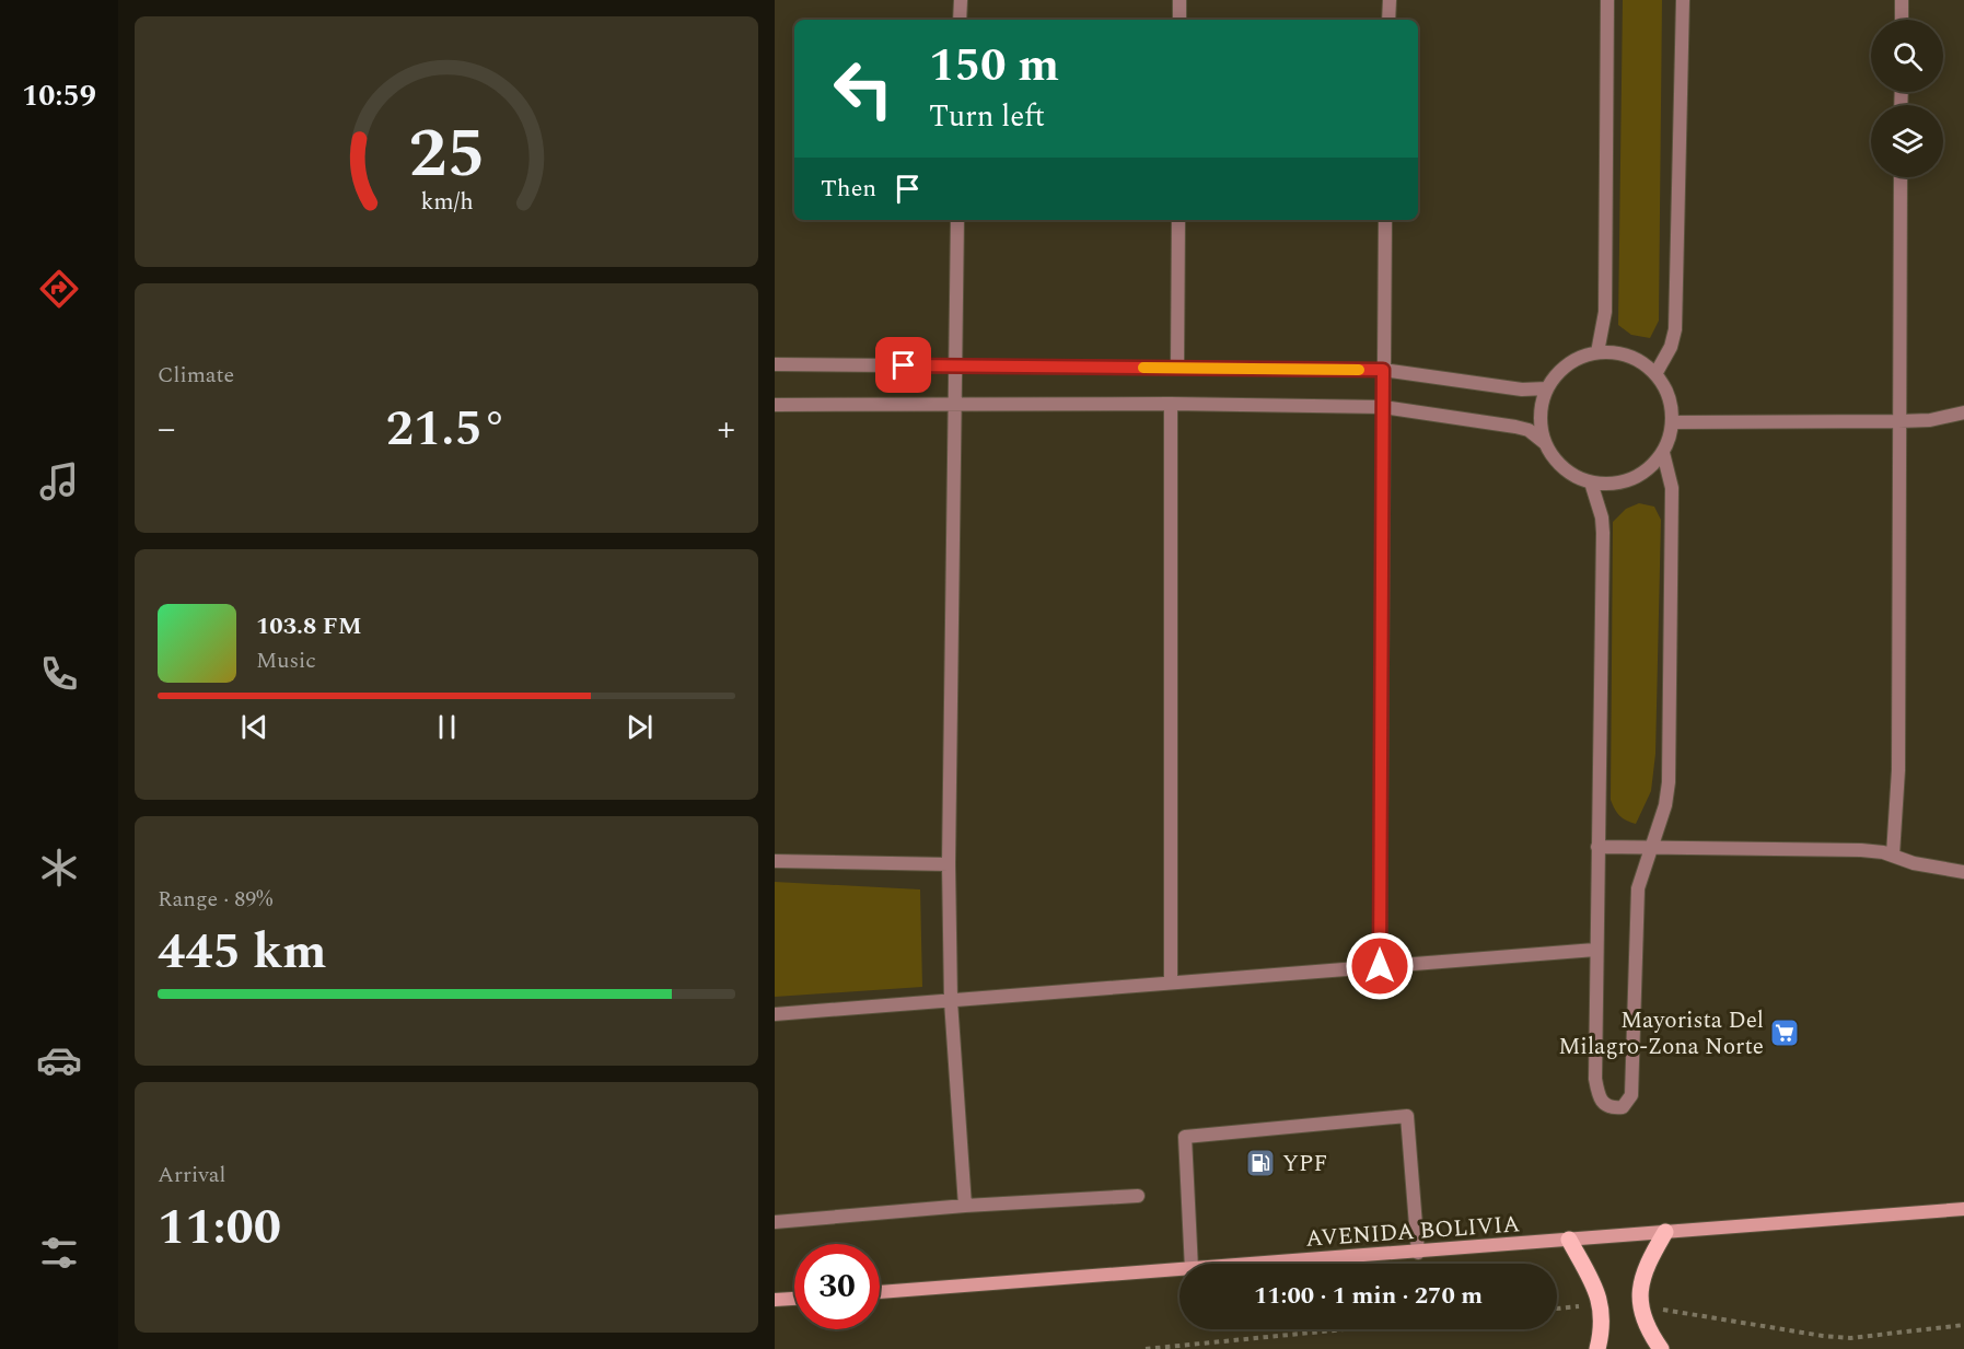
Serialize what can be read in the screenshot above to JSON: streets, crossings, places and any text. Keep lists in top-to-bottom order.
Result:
{
  "streets": {
    "street": ["AVENIDA BOLIVIA"]
  },
  "places": {
    "supermarket": ["Mayorista Del Milagro-Zona Norte"],
    "fuel station": ["YPF"]
  },
  "page": {
    "tabs": "10:59",
    "turn": ["150 m", "Turn left"],
    "then": "Then",
    "tile": [
      "Climate",
      ["Range · 89%", "445 km"],
      ["Arrival", "11:00"]
    ],
    "heat": ["−", "21.5°", "+"],
    "song": ["103.8 FM", "Music"],
    "limit": "30",
    "trip": "11:00 · 1 min · 270 m",
    "gauge": ["25", "km/h"]
  }
}
